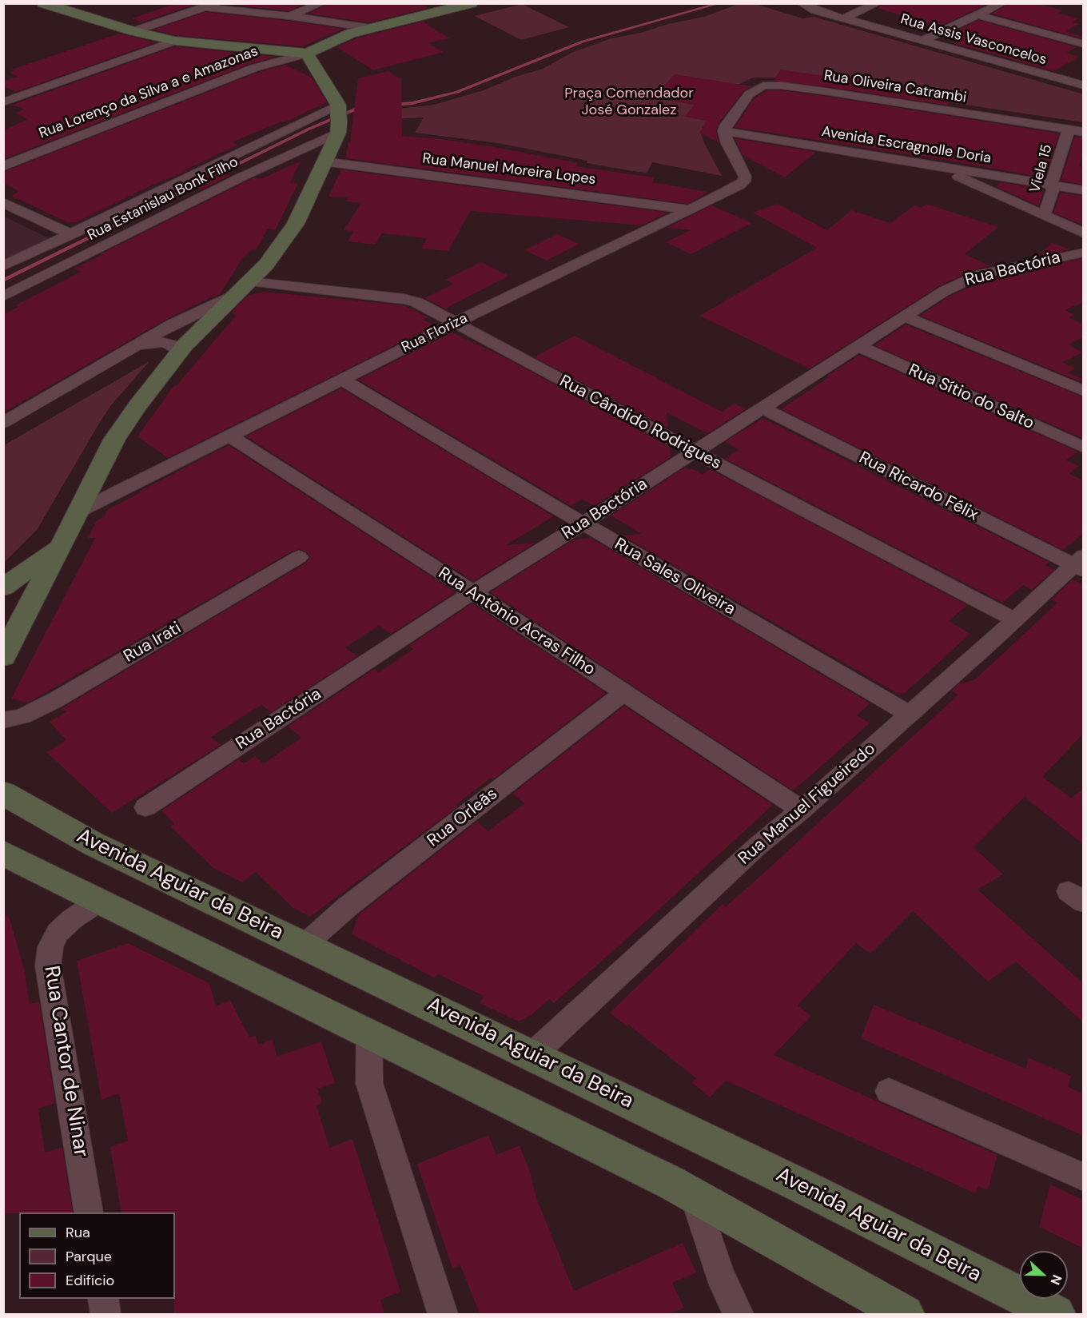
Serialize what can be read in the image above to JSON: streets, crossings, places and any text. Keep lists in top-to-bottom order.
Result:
{
  "streets": {
    "main road": ["Avenida Aguiar da Beira"],
    "street": [
      "Rua Assis Vasconcelos",
      "Rua Oliveira Catrambi",
      "Rua Lorenço da Silva a e Amazonas",
      "Avenida Escragnolle Doria",
      "Viela 15",
      "Rua Manuel Moreira Lopes",
      "Rua Estanislau Bonk Filho",
      "Rua Bactória",
      "Rua Floriza",
      "Rua Sítio do Salto",
      "Rua Cândido Rodrigues",
      "Rua Ricardo Félix",
      "Rua Sales Oliveira",
      "Rua Antônio Acras Filho",
      "Rua Irati",
      "Rua Manuel Figueiredo",
      "Rua Orleãs",
      "Rua Cantor de Ninar"
    ]
  },
  "crossings": [
    ["Rua Oliveira Catrambi", "Avenida Escragnolle Doria"],
    ["Rua Oliveira Catrambi", "Viela 15"],
    ["Rua Oliveira Catrambi", "Rua Floriza"],
    ["Avenida Escragnolle Doria", "Viela 15"],
    ["Avenida Escragnolle Doria", "Rua Floriza"],
    ["Rua Manuel Moreira Lopes", "Rua Floriza"],
    ["Rua Bactória", "Rua Sítio do Salto"],
    ["Rua Bactória", "Rua Cândido Rodrigues"],
    ["Rua Bactória", "Rua Ricardo Félix"],
    ["Rua Bactória", "Rua Sales Oliveira"],
    ["Rua Bactória", "Rua Antônio Acras Filho"],
    ["Rua Floriza", "Rua Cândido Rodrigues"],
    ["Rua Floriza", "Rua Sales Oliveira"],
    ["Rua Floriza", "Rua Antônio Acras Filho"],
    ["Rua Cândido Rodrigues", "Rua Manuel Figueiredo"],
    ["Rua Ricardo Félix", "Rua Manuel Figueiredo"],
    ["Rua Sales Oliveira", "Rua Manuel Figueiredo"],
    ["Rua Antônio Acras Filho", "Rua Manuel Figueiredo"],
    ["Rua Antônio Acras Filho", "Rua Orleãs"],
    ["Rua Manuel Figueiredo", "Avenida Aguiar da Beira"],
    ["Rua Orleãs", "Avenida Aguiar da Beira"]
  ],
  "parks": ["Praça Comendador José Gonzalez"],
  "legend": ["Rua", "Parque", "Edifício"],
  "north": "right"
}
